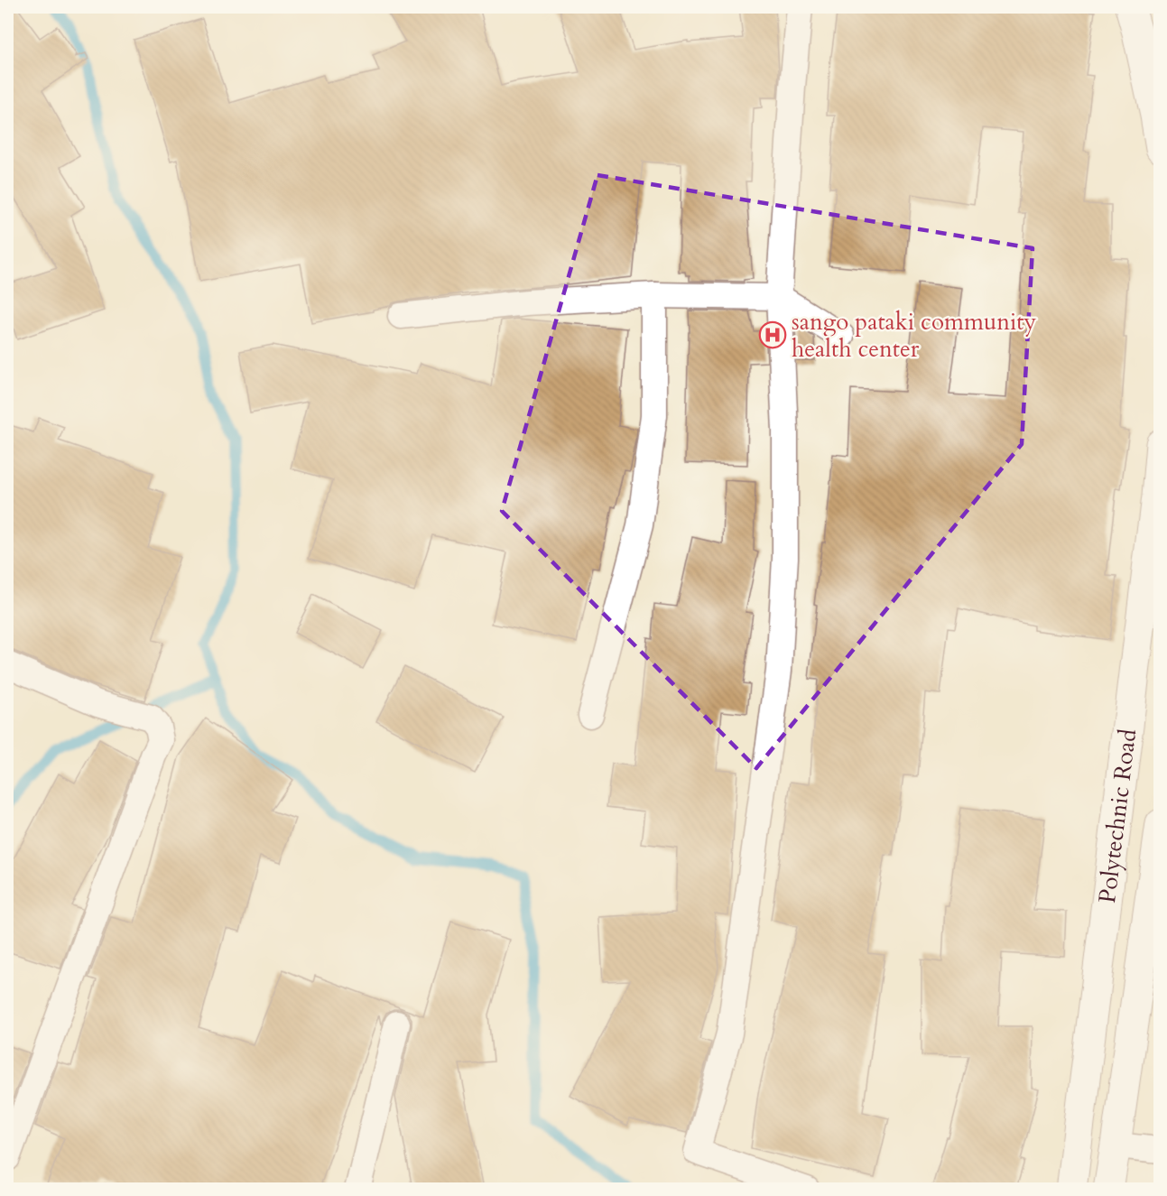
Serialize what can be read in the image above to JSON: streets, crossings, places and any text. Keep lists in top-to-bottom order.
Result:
{
  "streets": {
    "main road": ["Polytechnic Road"]
  },
  "places": {
    "hospital": ["sango pataki community health center"]
  }
}
